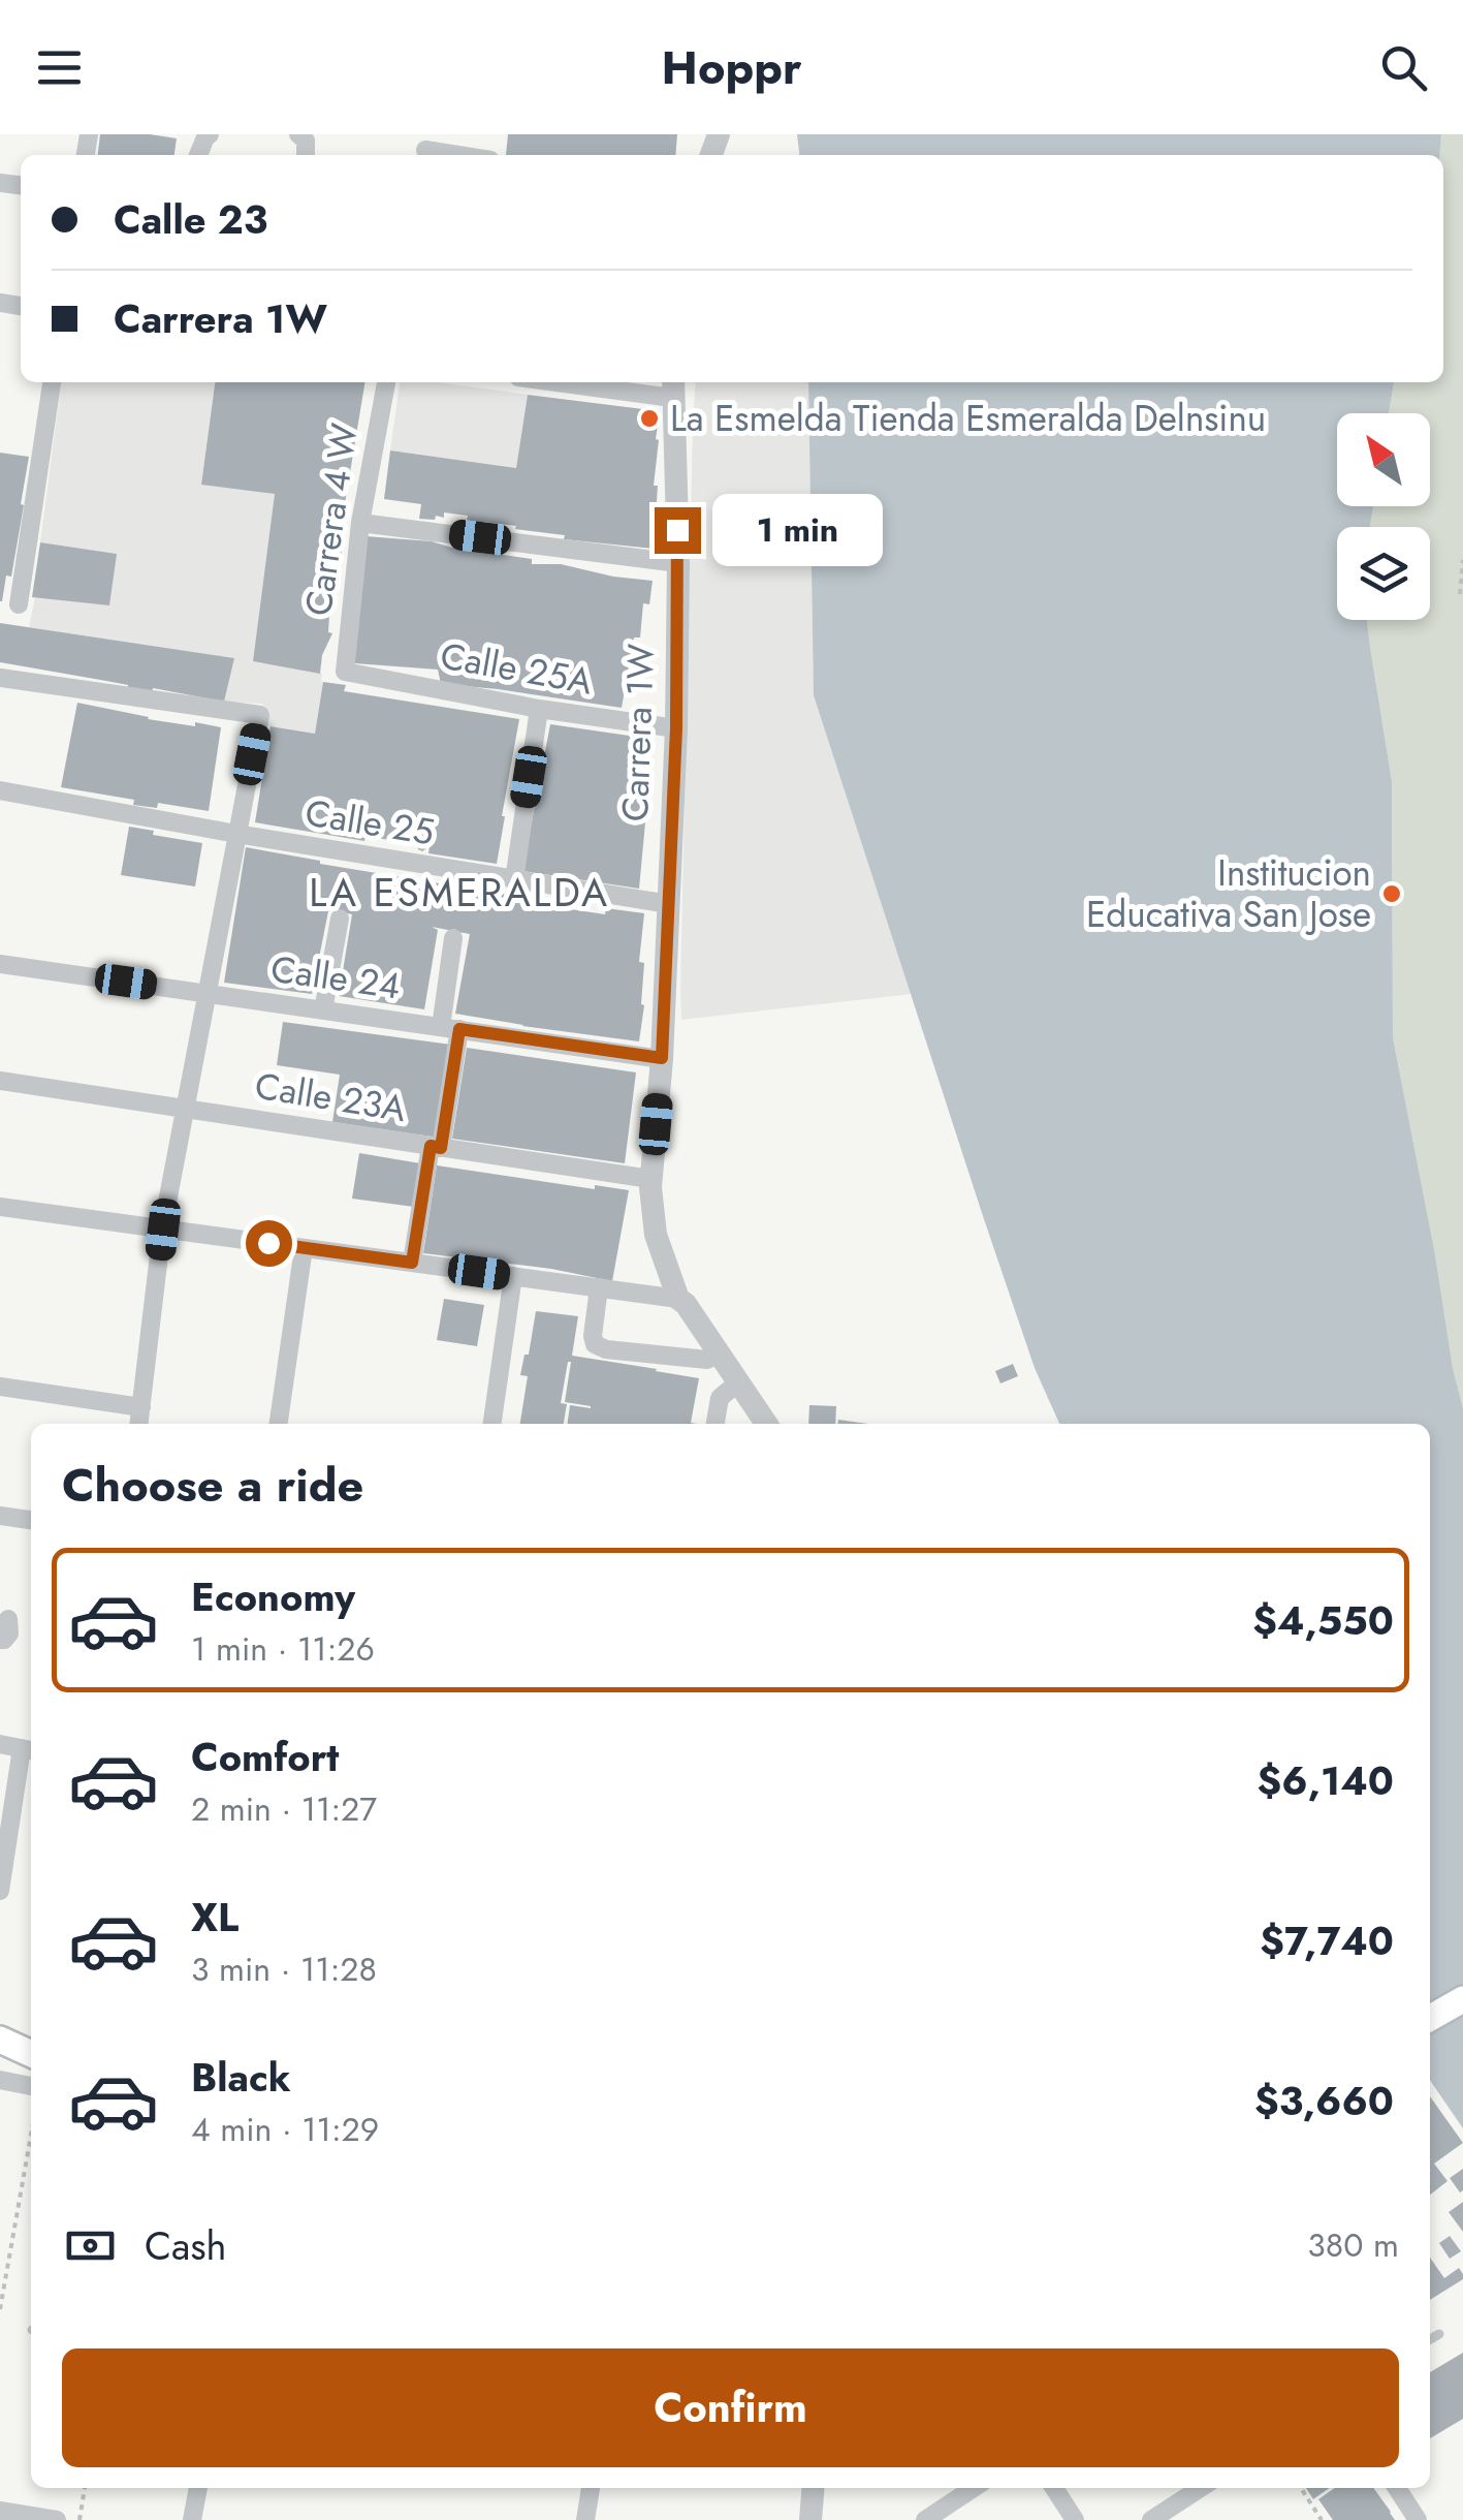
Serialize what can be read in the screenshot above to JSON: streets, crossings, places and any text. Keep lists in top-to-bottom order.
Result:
{
  "streets": {
    "street": [
      "Carrera 4 W",
      "Calle 25A",
      "Carrera 1W",
      "Calle 25",
      "Calle 24",
      "Calle 23A"
    ]
  },
  "crossings": [
    ["Carrera 4 W", "Calle 25A"],
    ["Calle 25A", "Carrera 1W"],
    ["Carrera 1W", "Calle 25"],
    ["Carrera 1W", "Calle 24"],
    ["Carrera 1W", "Calle 23A"]
  ],
  "districts": ["LA ESMERALDA"],
  "places": ["La Esmelda Tienda Esmeralda Delnsinu", "Institucion Educativa San Jose"],
  "north": "top left",
  "page": {
    "header": "Hoppr",
    "banner": ["Calle 23", "Carrera 1W"],
    "bubble": "1 min",
    "heading": "Choose a ride",
    "list": [
      {
        "name": "Economy",
        "note": "1 min · 11:26",
        "value": "$4,550"
      },
      {
        "name": "Comfort",
        "note": "2 min · 11:27",
        "value": "$6,140"
      },
      {
        "name": "XL",
        "note": "3 min · 11:28",
        "value": "$7,740"
      },
      {
        "name": "Black",
        "note": "4 min · 11:29",
        "value": "$3,660"
      }
    ],
    "pay": ["Cash", "380 m"],
    "buttons": "Confirm"
  }
}
